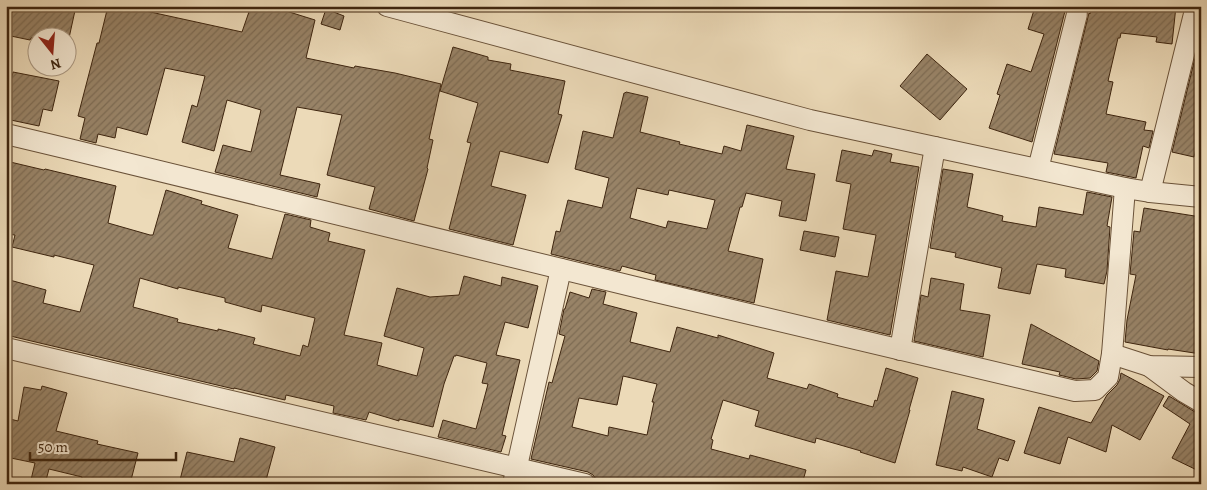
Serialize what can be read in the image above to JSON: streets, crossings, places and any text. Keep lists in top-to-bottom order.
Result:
{
  "scale_bar": "50 m",
  "north": "bottom"
}
